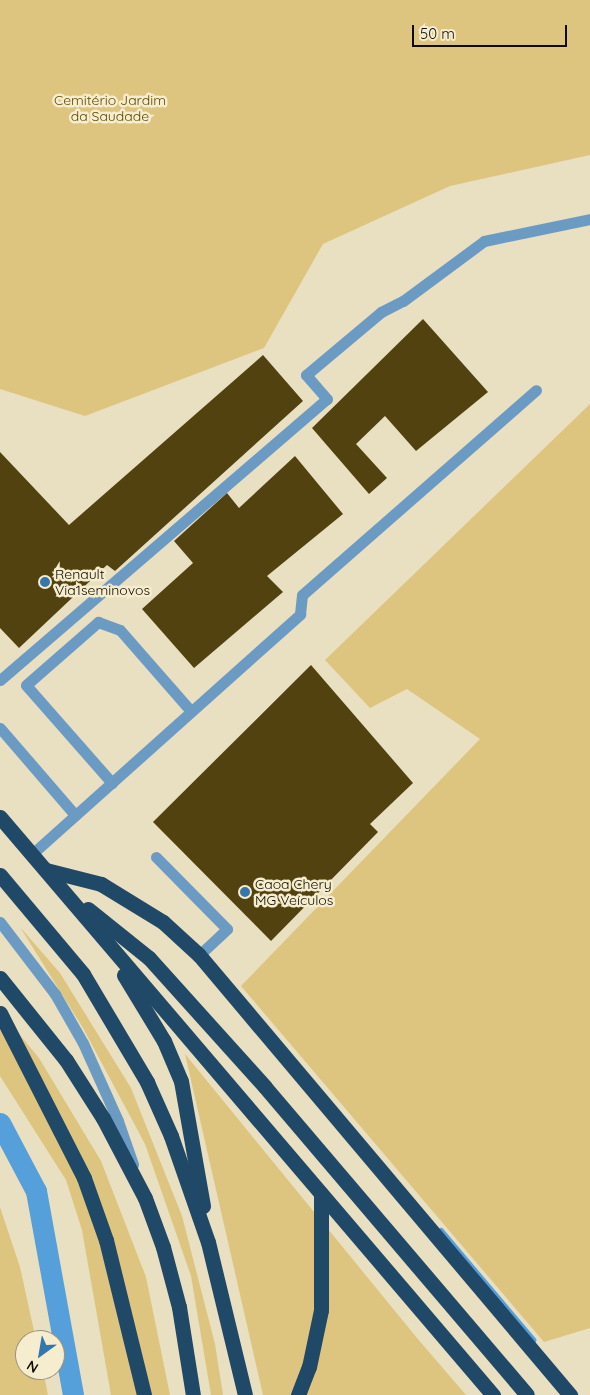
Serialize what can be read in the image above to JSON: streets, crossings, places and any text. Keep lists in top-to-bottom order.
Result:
{
  "parks": ["Cemitério Jardim da Saudade"],
  "places": ["Renault Via1seminovos", "Caoa Chery MG Veículos"],
  "scale_bar": "50 m",
  "north": "bottom left"
}
